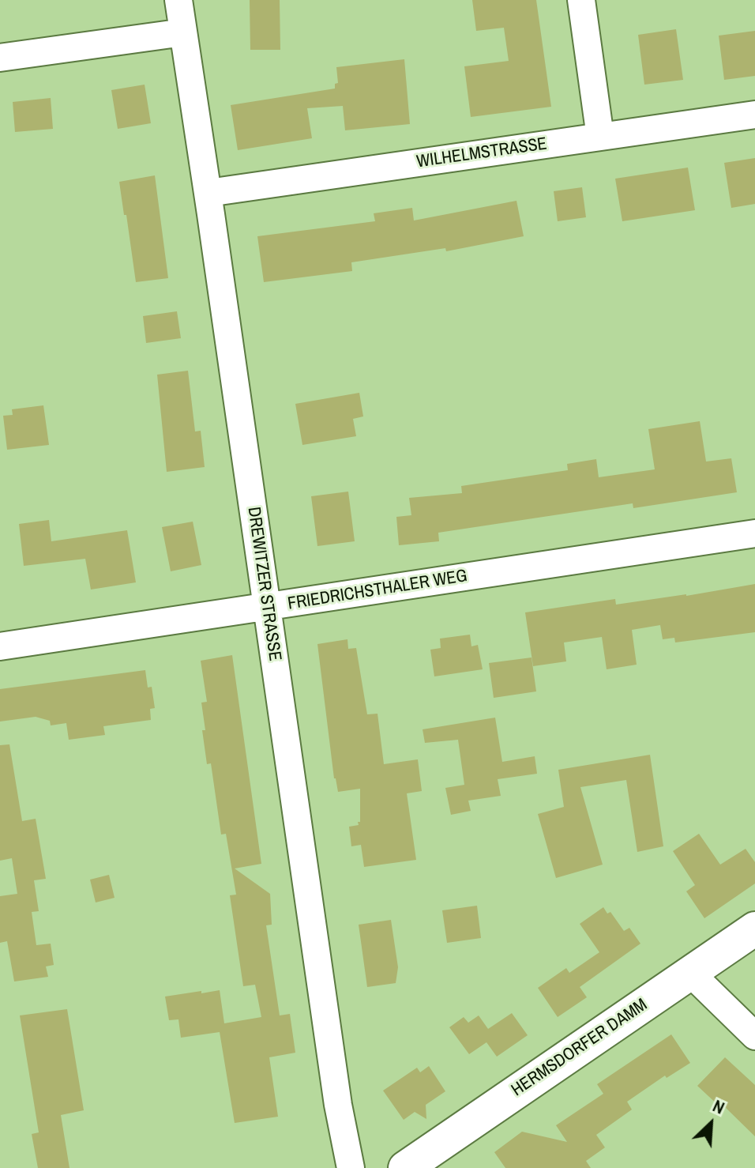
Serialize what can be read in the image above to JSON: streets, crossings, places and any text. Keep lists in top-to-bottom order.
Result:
{
  "streets": {
    "main road": ["HERMSDORFER DAMM"],
    "street": ["WILHELMSTRASSE", "DREWITZER STRASSE", "FRIEDRICHSTHALER WEG"]
  },
  "crossings": [
    ["WILHELMSTRASSE", "DREWITZER STRASSE"],
    ["DREWITZER STRASSE", "FRIEDRICHSTHALER WEG"]
  ],
  "north": "top right"
}
